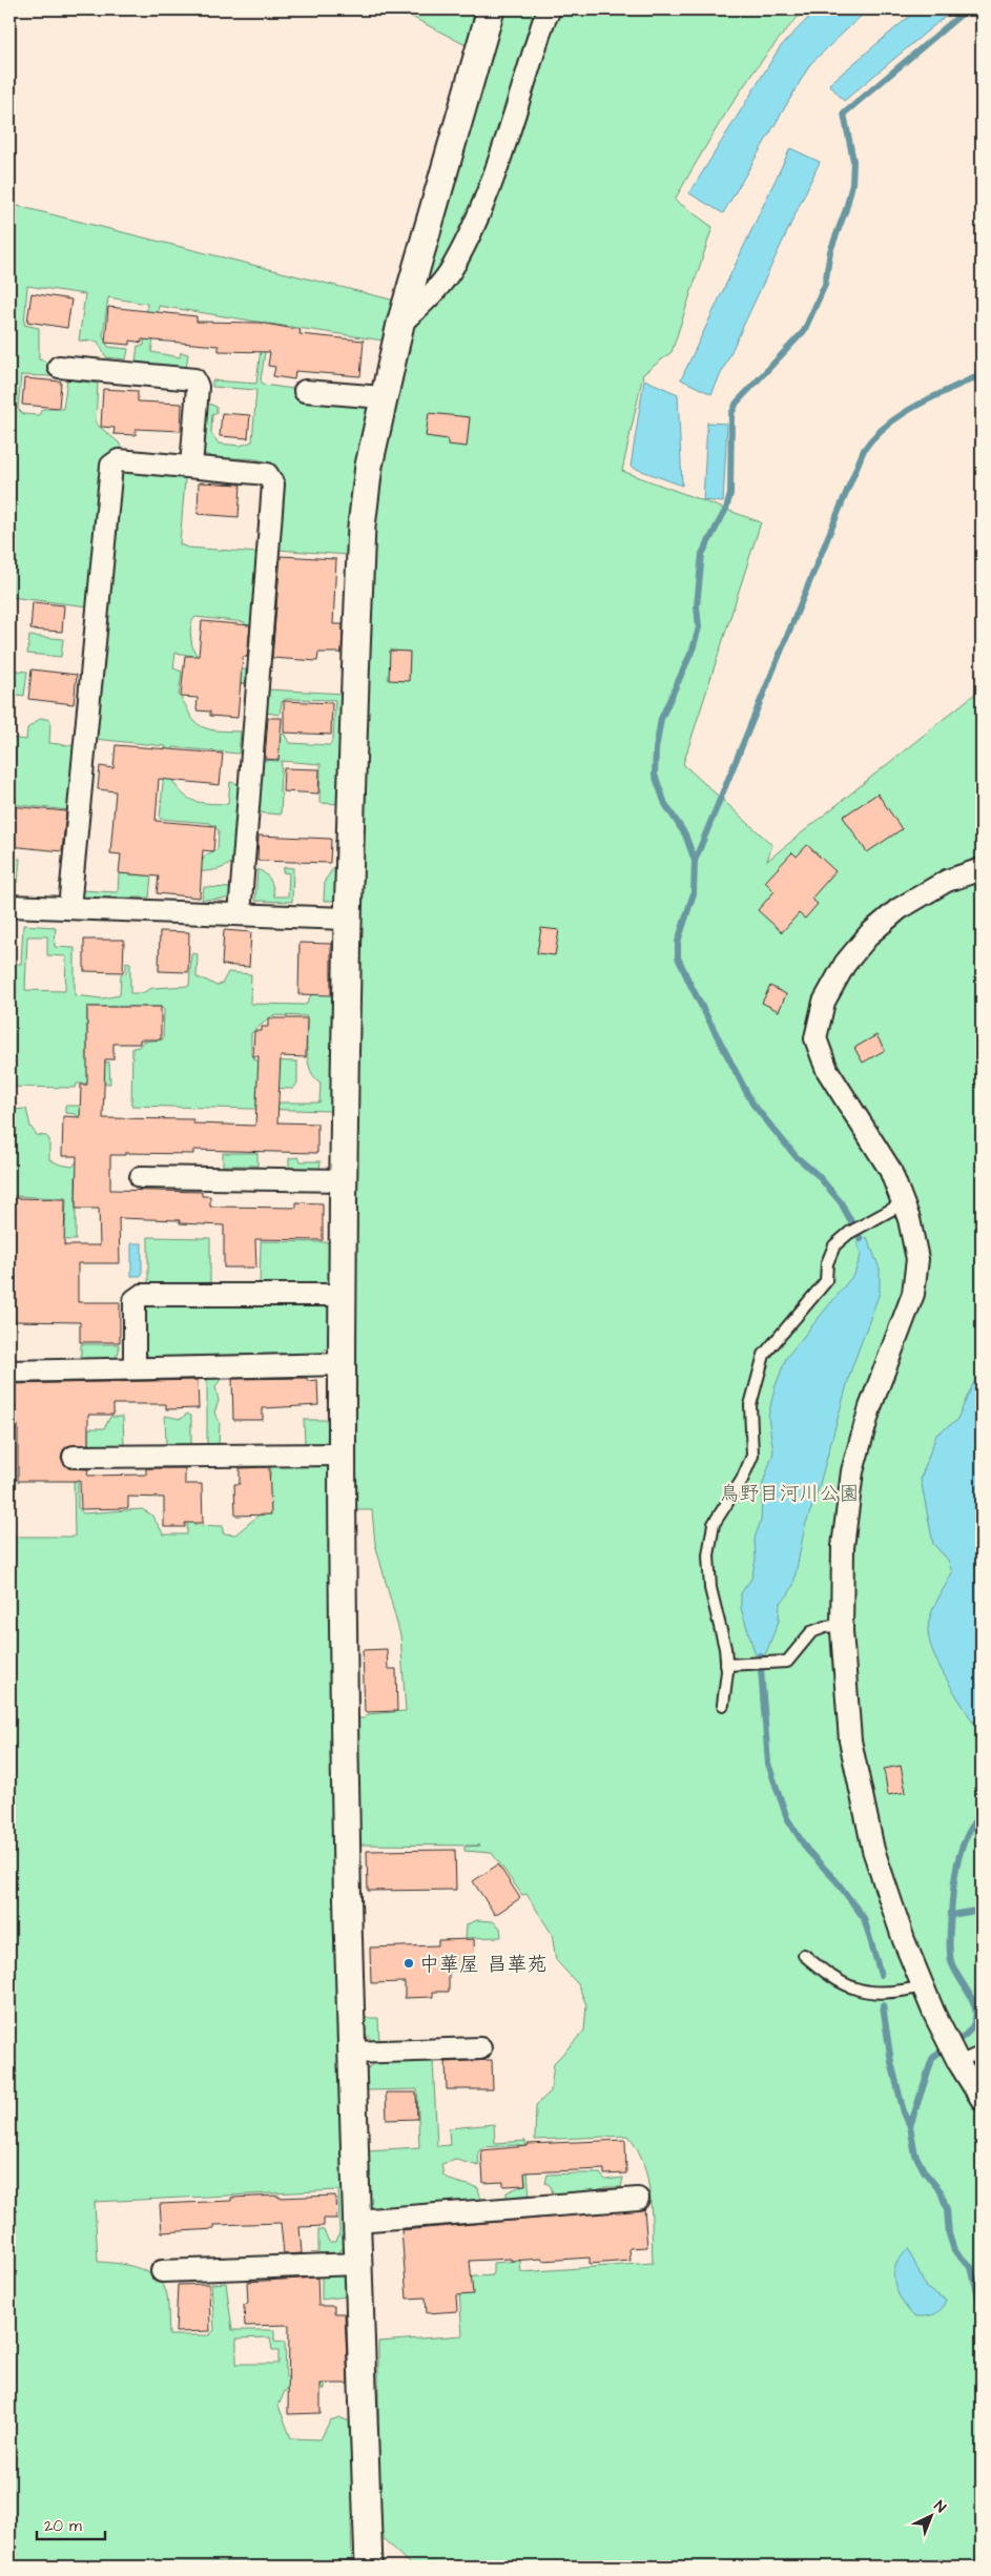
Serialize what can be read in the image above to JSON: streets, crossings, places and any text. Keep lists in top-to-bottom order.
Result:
{
  "parks": ["鳥野目河川公園"],
  "places": ["中華屋 昌華苑"],
  "scale_bar": "20 m",
  "north": "top right"
}
